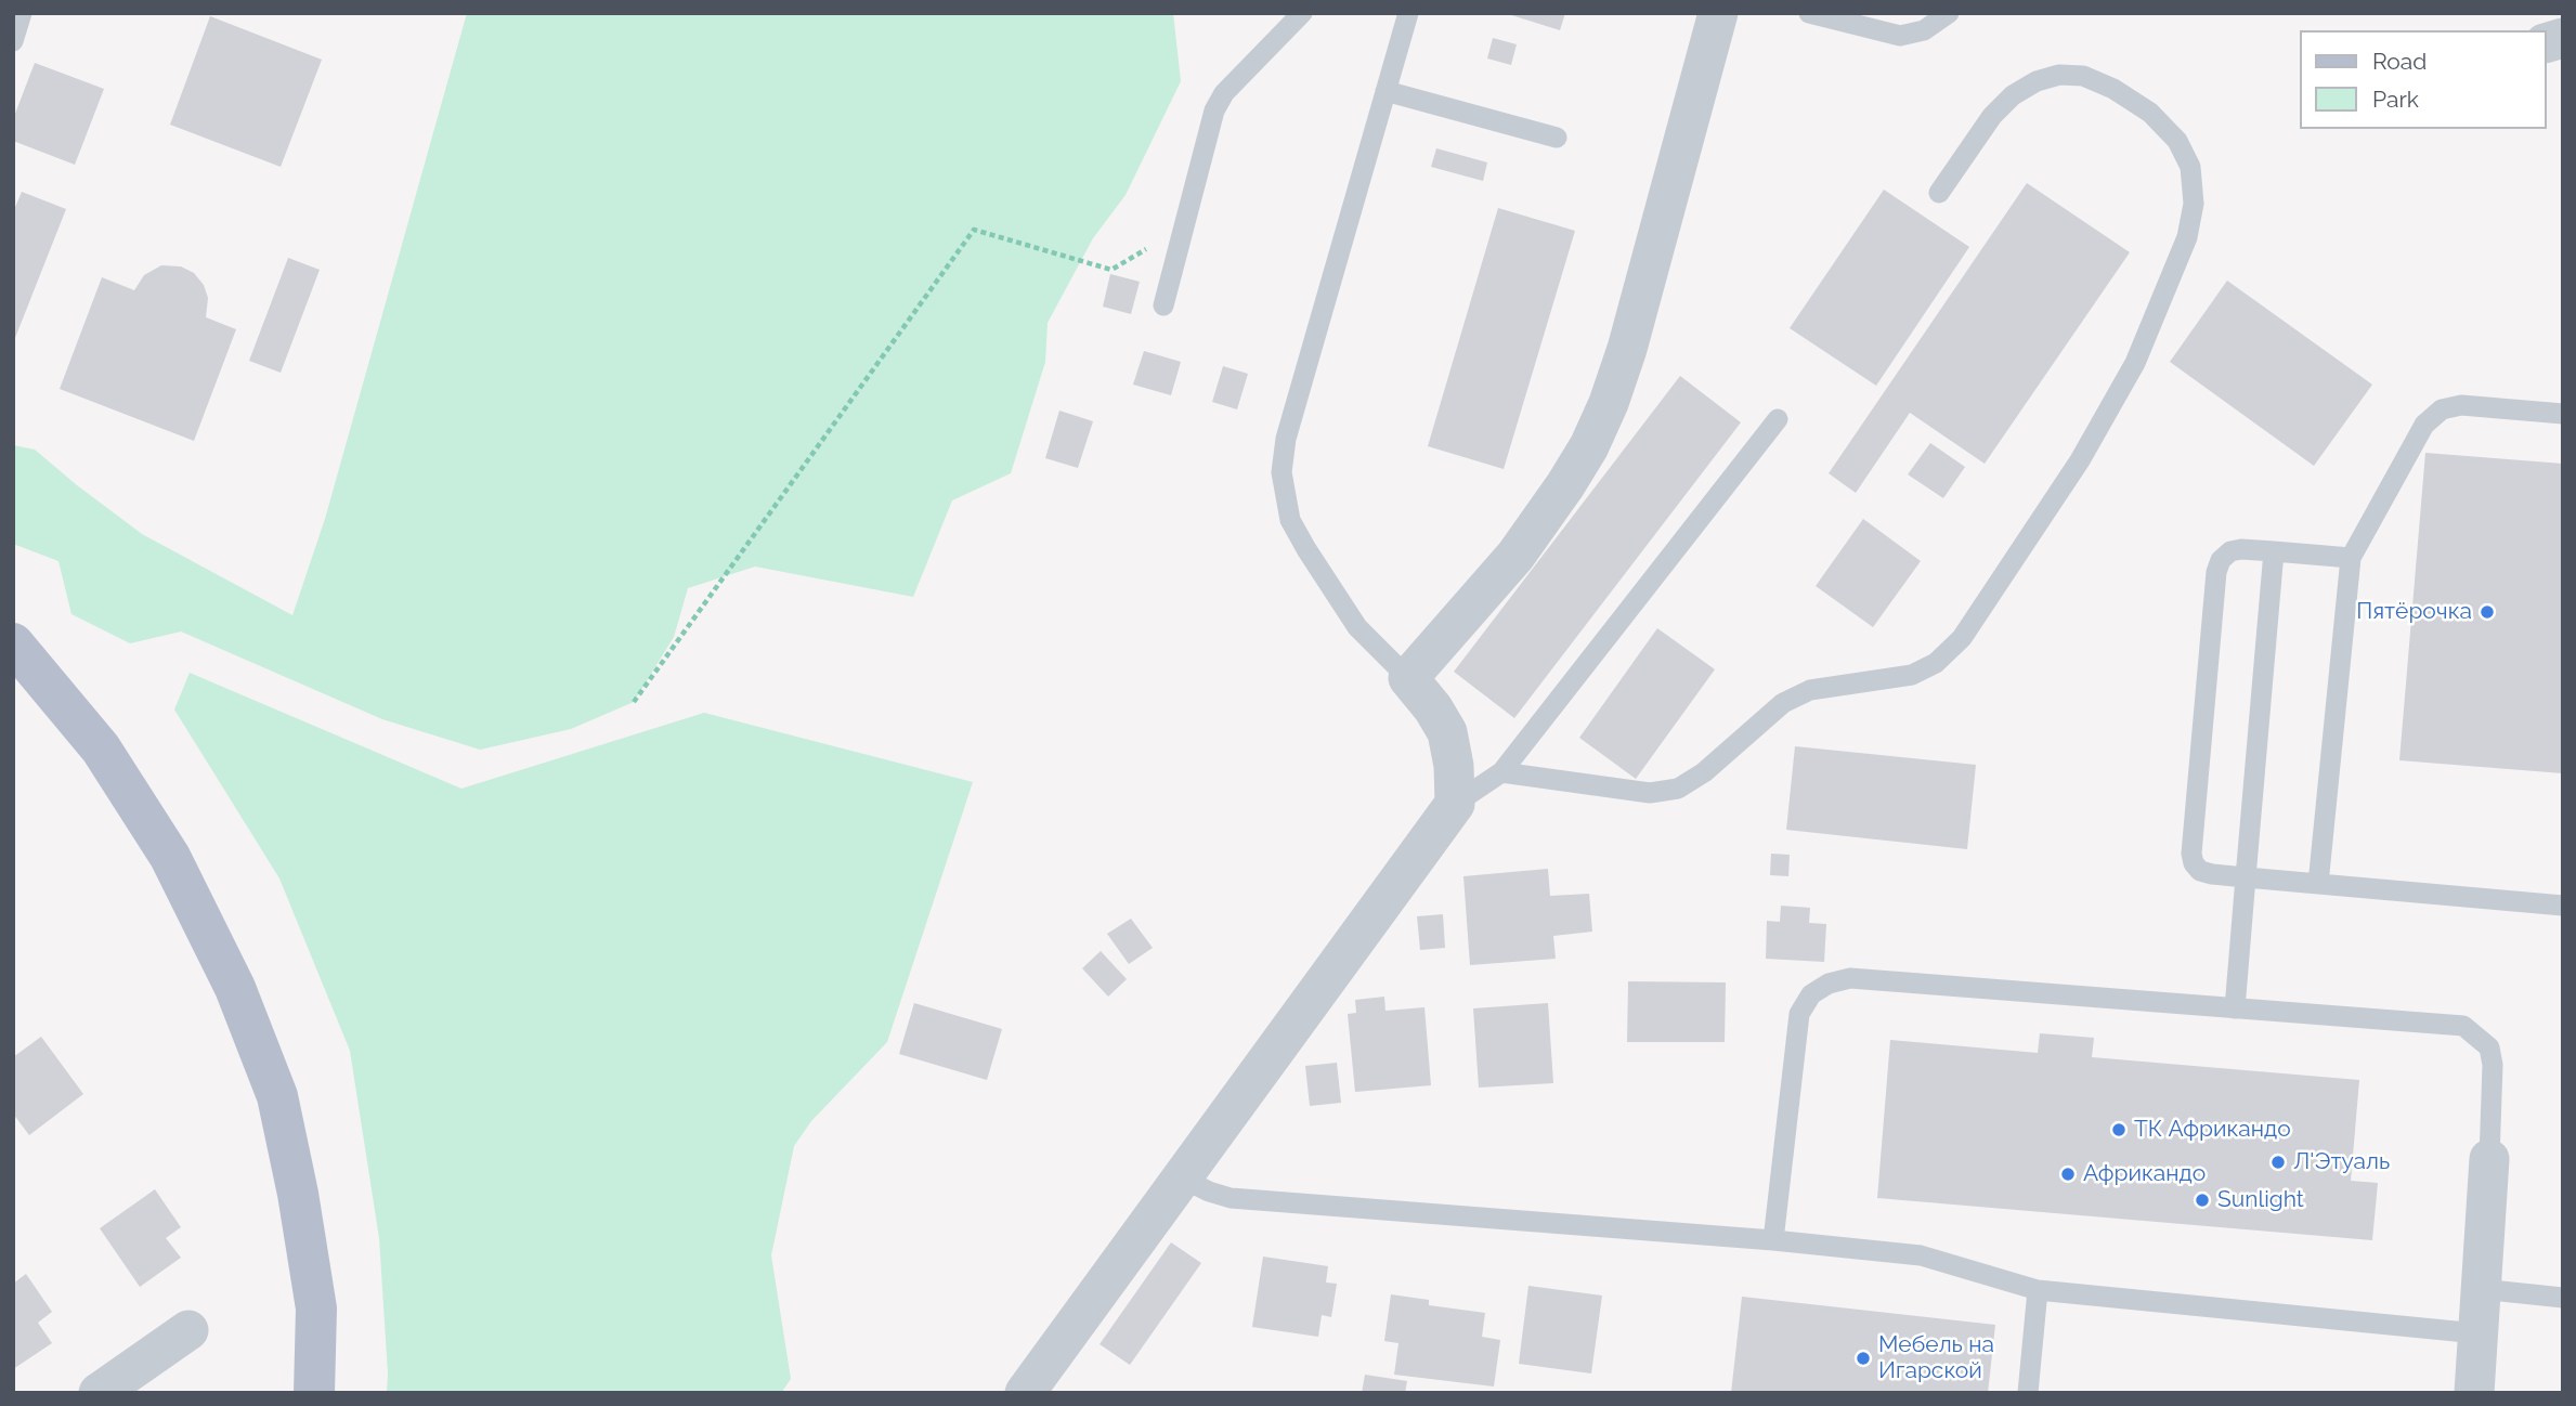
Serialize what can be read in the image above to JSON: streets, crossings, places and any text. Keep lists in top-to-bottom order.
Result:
{
  "places": [
    "Пятёрочка",
    "ТК Африкандо",
    "Л'Этуаль",
    "Африкандо",
    "Sunlight",
    "Мебель на Игарской"
  ],
  "legend": ["Road", "Park"]
}
